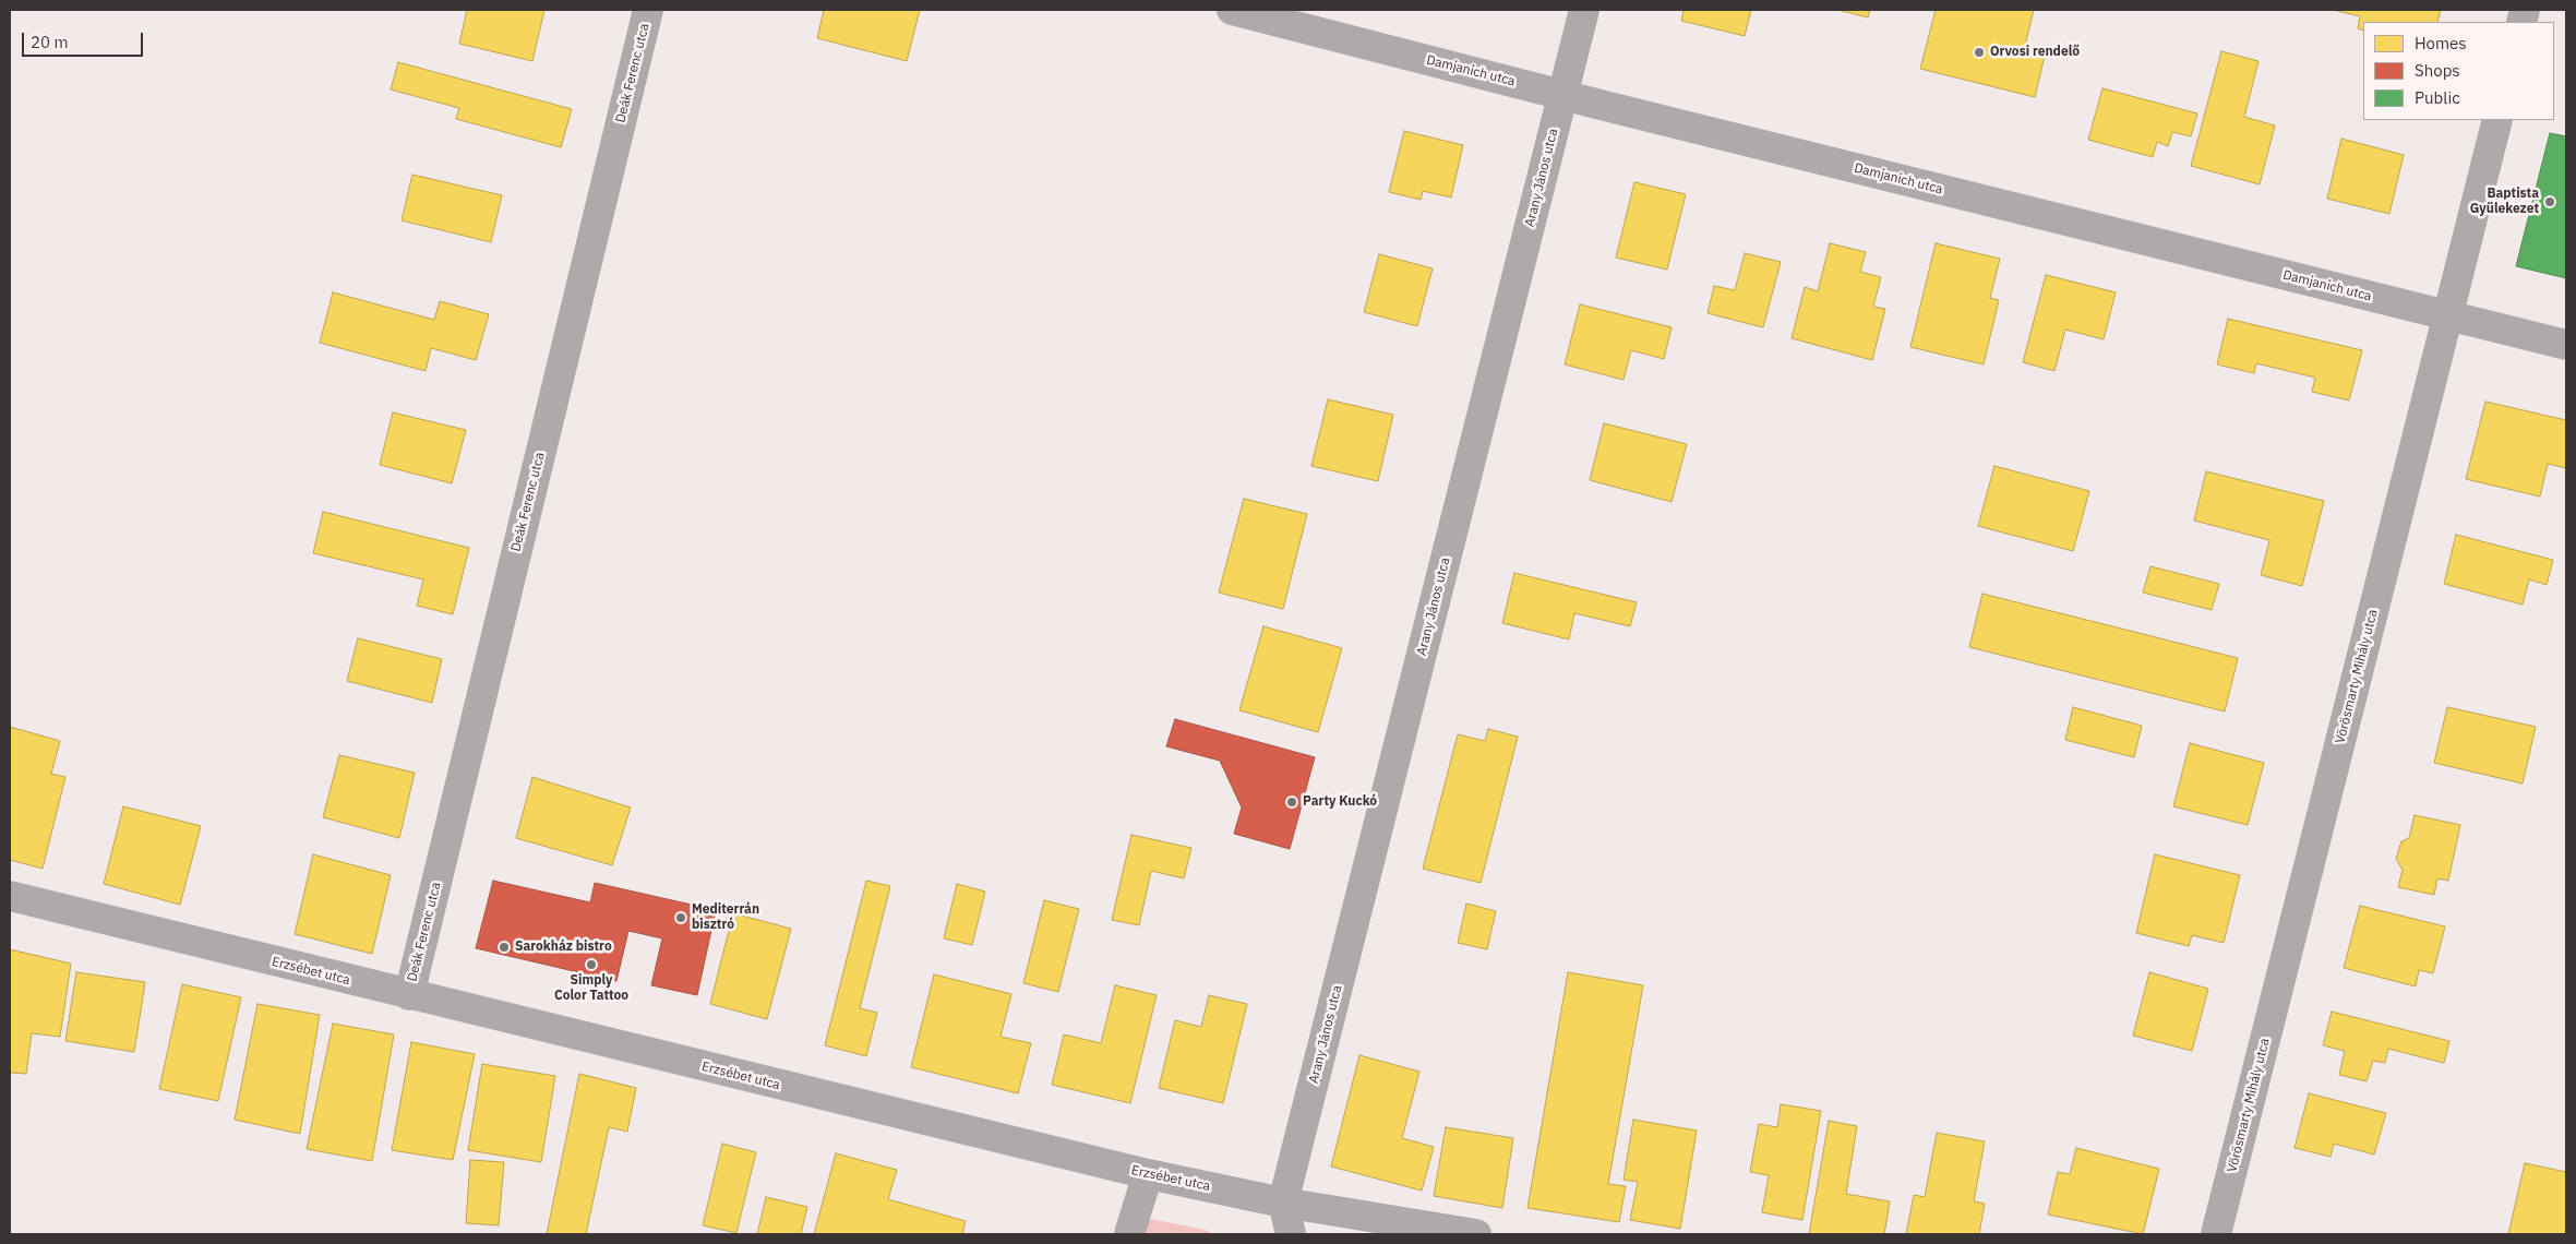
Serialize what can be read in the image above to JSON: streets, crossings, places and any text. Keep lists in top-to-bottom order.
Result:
{
  "streets": {
    "street": [
      "Damjanich utca",
      "Deák Ferenc utca",
      "Arany János utca",
      "Vörösmarty Mihály utca",
      "Erzsébet utca"
    ]
  },
  "crossings": [
    ["Damjanich utca", "Arany János utca"],
    ["Damjanich utca", "Vörösmarty Mihály utca"],
    ["Deák Ferenc utca", "Erzsébet utca"],
    ["Arany János utca", "Erzsébet utca"]
  ],
  "places": [
    "Orvosi rendelő",
    "Baptista Gyülekezet",
    "Party Kuckó",
    "Mediterrán bisztró",
    "Sarokház bistro",
    "Simply Color Tattoo"
  ],
  "legend": ["Homes", "Shops", "Public"],
  "scale_bar": "20 m"
}
